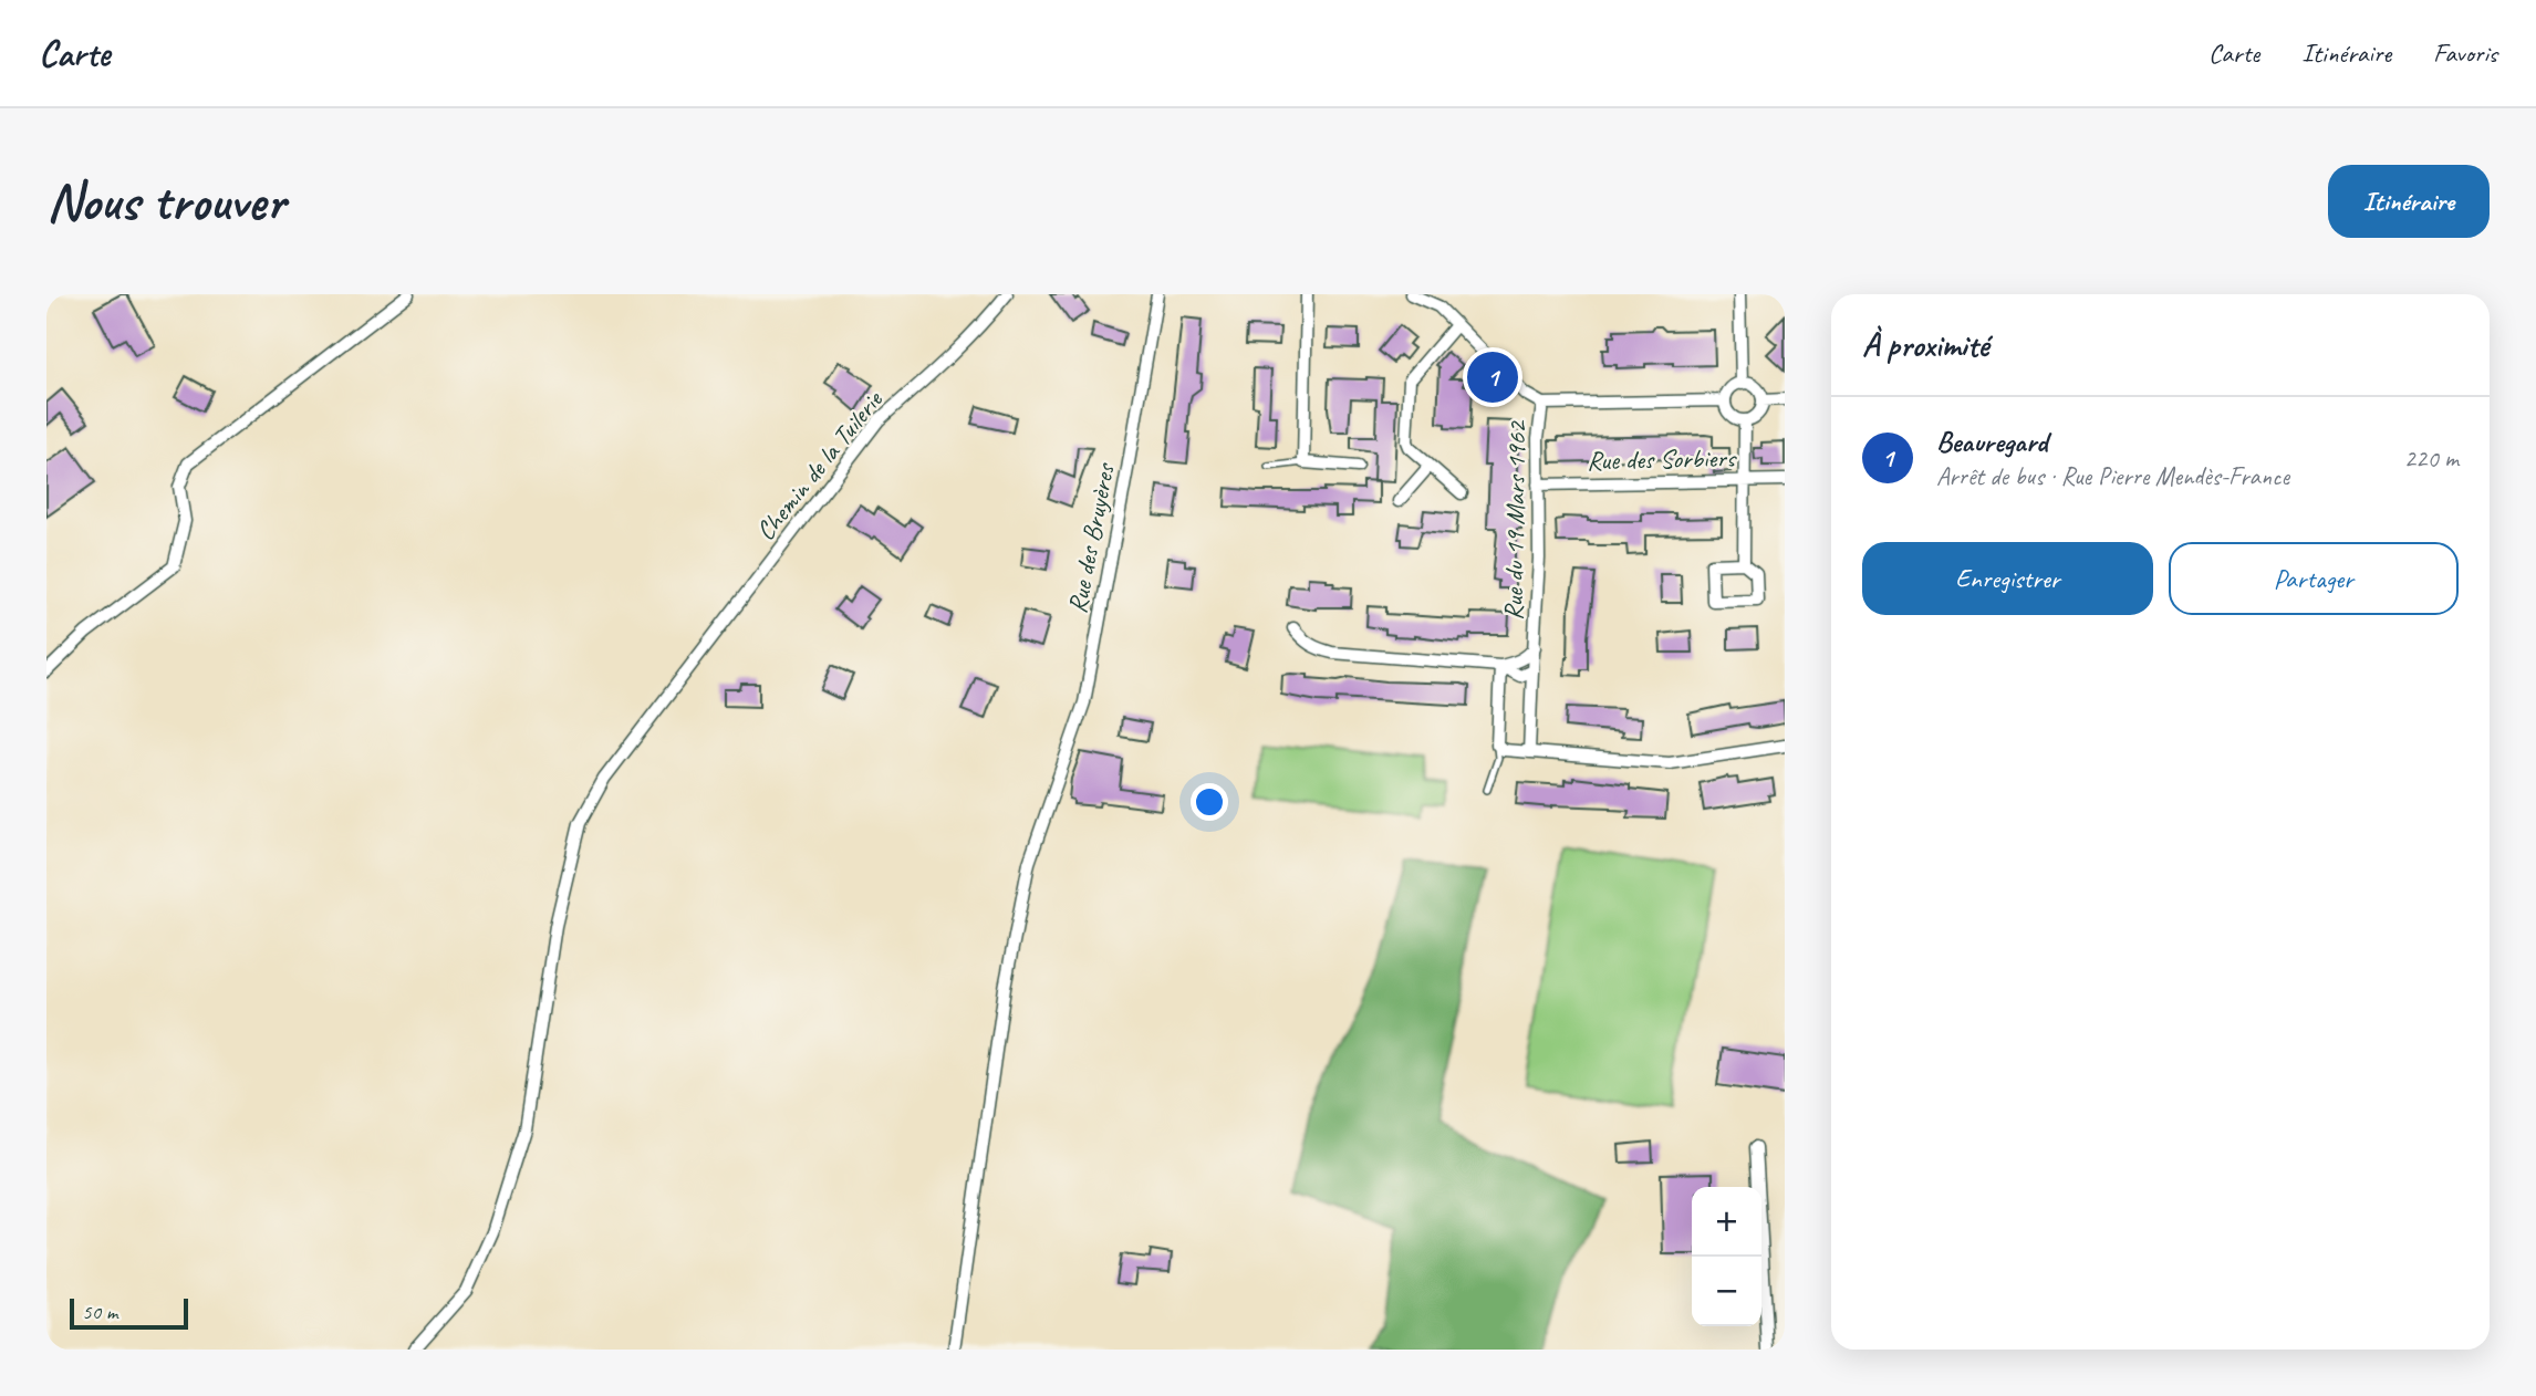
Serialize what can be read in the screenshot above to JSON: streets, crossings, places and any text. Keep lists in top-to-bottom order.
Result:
{
  "streets": {
    "street": [
      "Rue des Sorbiers",
      "Chemin de la Tuilerie",
      "Rue du 19 Mars 1962",
      "Rue des Bruyères"
    ]
  },
  "crossings": [
    ["Rue des Sorbiers", "Rue du 19 Mars 1962"]
  ],
  "scale_bar": "50 m",
  "page": {
    "header": "Carte",
    "nav": ["Carte", "Itinéraire", "Favoris"],
    "buttons": [
      "Itinéraire",
      ["Enregistrer", "Partager"]
    ],
    "title": "Nous trouver",
    "heading": "À proximité",
    "pins": "1",
    "list": [
      {
        "mark": "1",
        "name": "Beauregard",
        "note": "Arrêt de bus · Rue Pierre Mendès-France",
        "value": "220 m"
      }
    ],
    "map_buttons": ["+", "−"],
    "scale": "50 m"
  }
}
